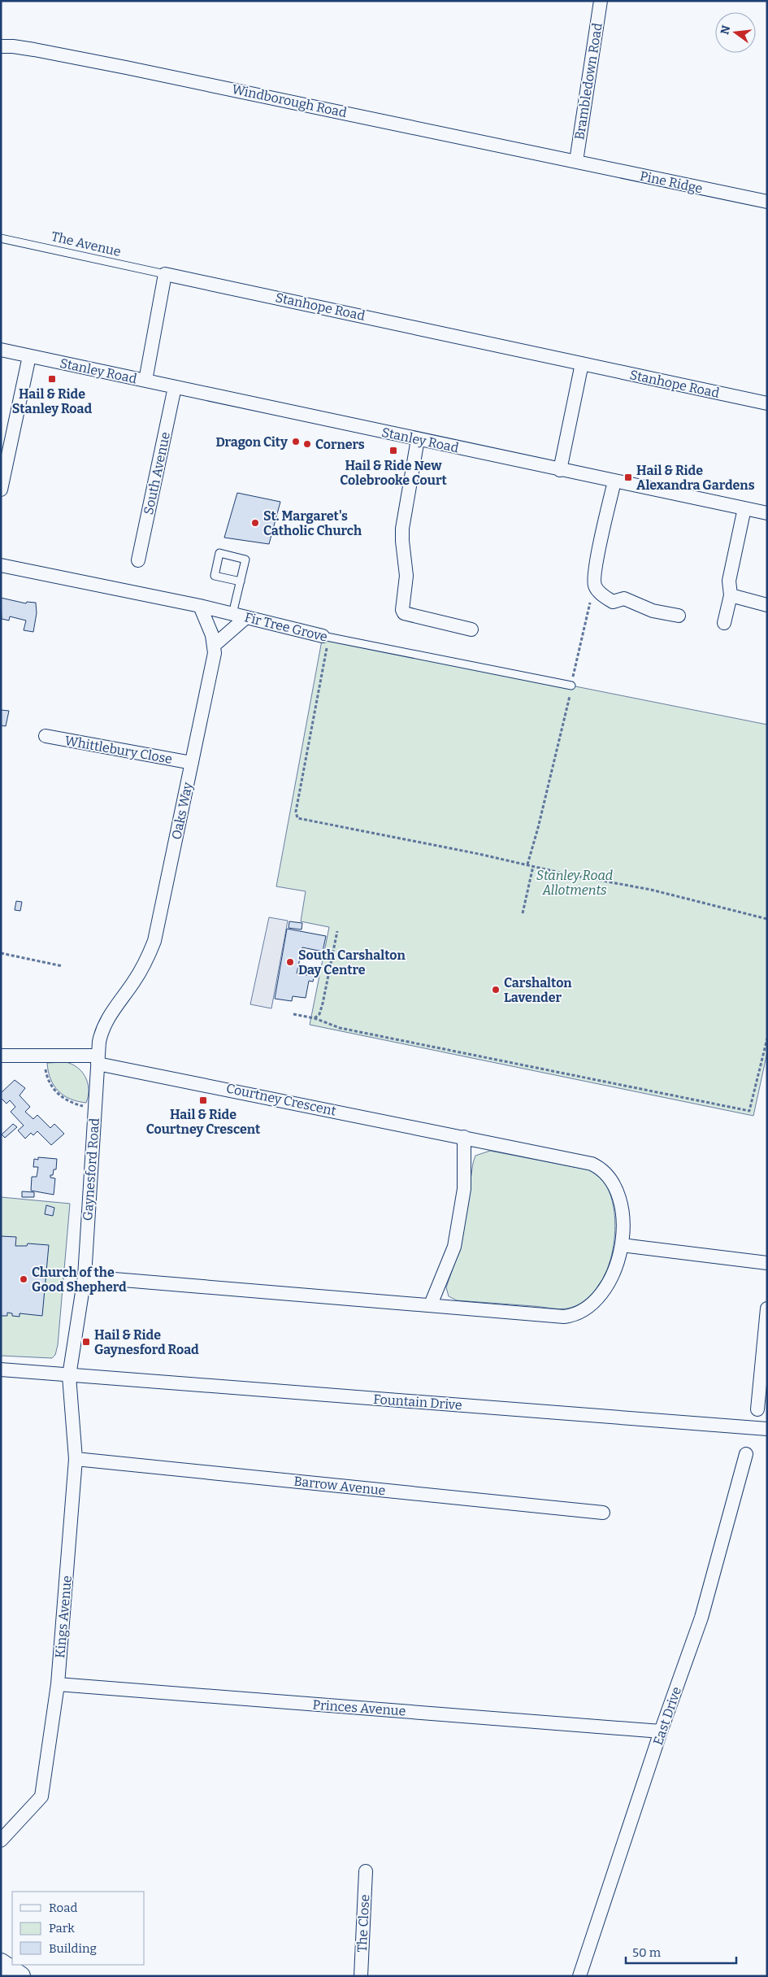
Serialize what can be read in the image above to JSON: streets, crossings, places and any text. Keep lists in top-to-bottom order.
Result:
{
  "streets": {
    "street": [
      "Brambledown Road",
      "Windborough Road",
      "Pine Ridge",
      "Stanhope Road",
      "Stanley Road",
      "South Avenue",
      "Fir Tree Grove",
      "Whittlebury Close",
      "Oaks Way",
      "Courtney Crescent",
      "Gaynesford Road",
      "Fountain Drive",
      "Barrow Avenue",
      "Kings Avenue",
      "Princes Avenue",
      "East Drive",
      "The Close"
    ],
    "lane": ["The Avenue"]
  },
  "crossings": [
    ["Brambledown Road", "Windborough Road"],
    ["Brambledown Road", "Pine Ridge"],
    ["Windborough Road", "Pine Ridge"],
    ["The Avenue", "Stanhope Road"],
    ["Stanley Road", "South Avenue"],
    ["Fir Tree Grove", "Oaks Way"],
    ["Whittlebury Close", "Oaks Way"],
    ["Oaks Way", "Gaynesford Road"],
    ["Courtney Crescent", "Gaynesford Road"],
    ["Gaynesford Road", "Fountain Drive"],
    ["Gaynesford Road", "Kings Avenue"],
    ["Fountain Drive", "Kings Avenue"],
    ["Barrow Avenue", "Kings Avenue"],
    ["Kings Avenue", "Princes Avenue"],
    ["Princes Avenue", "East Drive"]
  ],
  "parks": ["Stanley Road Allotments"],
  "places": {
    "transit": [
      "Hail & Ride Stanley Road",
      "Hail & Ride New Colebrooke Court",
      "Hail & Ride Alexandra Gardens",
      "Hail & Ride Courtney Crescent",
      "Hail & Ride Gaynesford Road"
    ],
    "other": [
      "Dragon City",
      "Corners",
      "St. Margaret's Catholic Church",
      "South Carshalton Day Centre",
      "Carshalton Lavender",
      "Church of the Good Shepherd"
    ]
  },
  "legend": ["Road", "Park", "Building"],
  "scale_bar": "50 m",
  "north": "left"
}
